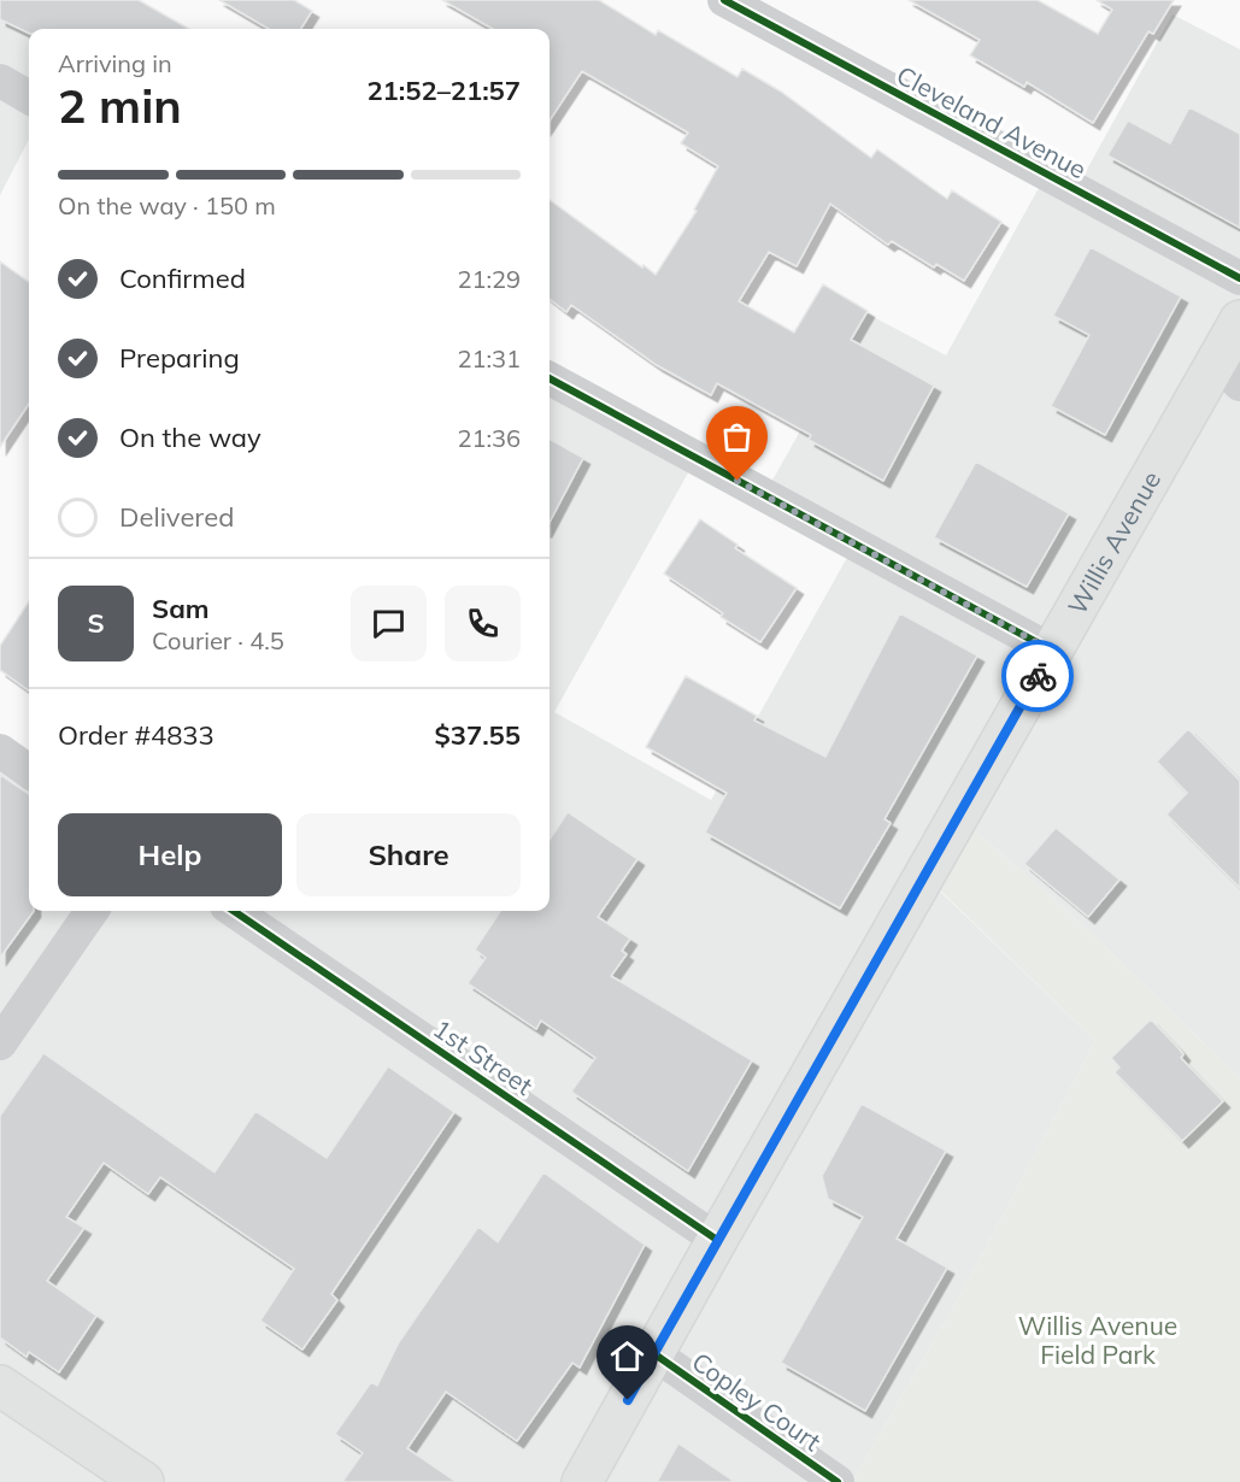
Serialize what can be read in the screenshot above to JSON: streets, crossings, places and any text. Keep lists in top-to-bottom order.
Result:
{
  "streets": {
    "main road": ["Willis Avenue"],
    "street": ["Cleveland Avenue", "1st Street", "Copley Court"]
  },
  "crossings": [
    ["Willis Avenue", "1st Street"],
    ["Willis Avenue", "Copley Court"]
  ],
  "parks": ["Willis Avenue Field Park"],
  "page": {
    "heading": ["2 min", "Arriving in", "21:52–21:57"],
    "panel": [
      "Sam",
      "Courier · 4.5",
      "Order #4833",
      "$37.55"
    ],
    "bar": "On the way · 150 m",
    "list": [
      ["Confirmed", "21:29"],
      ["Preparing", "21:31"],
      ["On the way", "21:36"],
      "Delivered"
    ],
    "round": "S",
    "buttons": ["Help", "Share"]
  }
}
